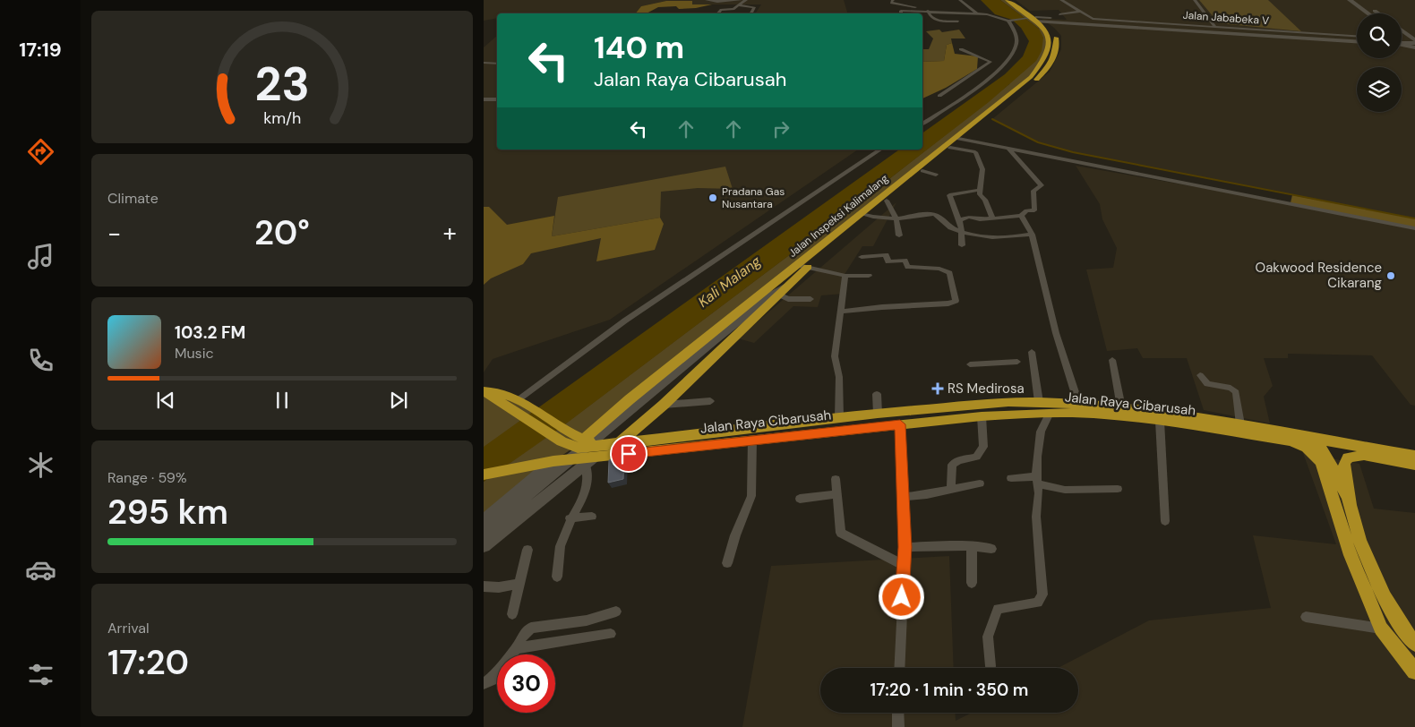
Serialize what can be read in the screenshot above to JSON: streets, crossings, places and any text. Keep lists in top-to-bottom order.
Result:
{
  "streets": {
    "main road": ["Jalan Inspeksi Kalimalang", "Jalan Raya Cibarusah"],
    "street": ["Jalan Jababeka V"]
  },
  "crossings": [
    ["Jalan Inspeksi Kalimalang", "Jalan Raya Cibarusah"]
  ],
  "water": ["Kali Malang"],
  "places": {
    "other": ["Pradana Gas Nusantara", "Oakwood Residence Cikarang"],
    "health": ["RS Medirosa"]
  },
  "page": {
    "tabs": "17:19",
    "turn": ["140 m", "Jalan Raya Cibarusah"],
    "tile": [
      "Climate",
      ["Range · 59%", "295 km"],
      ["Arrival", "17:20"]
    ],
    "heat": ["−", "20°", "+"],
    "song": ["103.2 FM", "Music"],
    "limit": "30",
    "trip": "17:20 · 1 min · 350 m",
    "gauge": ["23", "km/h"]
  }
}
